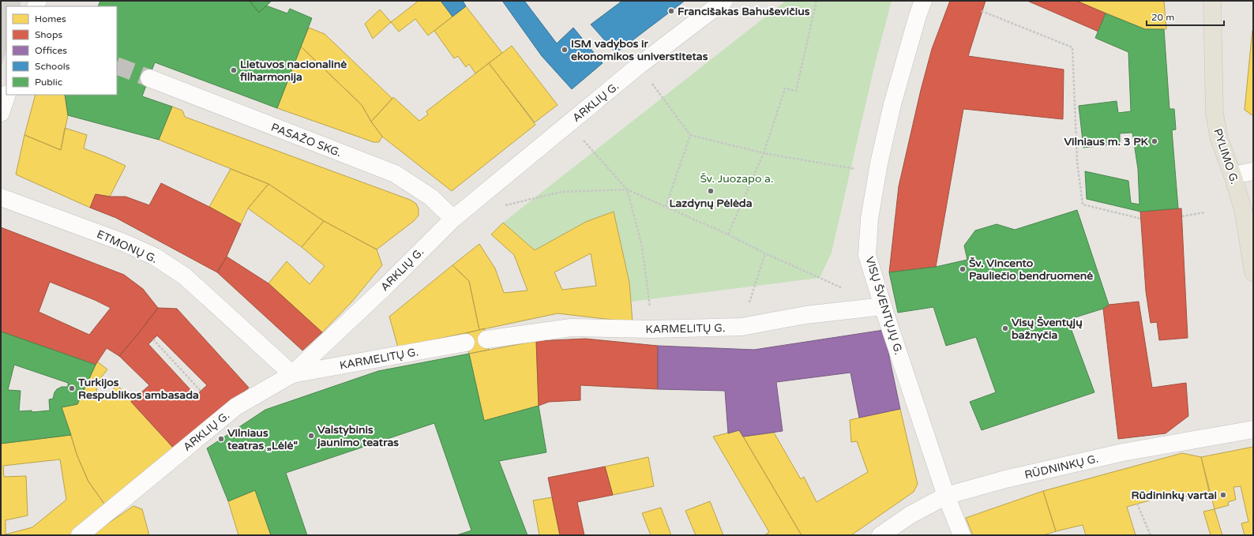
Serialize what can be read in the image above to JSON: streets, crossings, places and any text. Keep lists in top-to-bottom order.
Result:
{
  "streets": {
    "main road": ["PYLIMO G."],
    "street": [
      "ARKLIŲ G.",
      "PASAŽO SKG.",
      "ETMONŲ G.",
      "VISŲ ŠVENTŲJŲ G.",
      "KARMELITŲ G.",
      "RŪDNINKŲ G."
    ]
  },
  "crossings": [
    ["ARKLIŲ G.", "PASAŽO SKG."],
    ["ARKLIŲ G.", "ETMONŲ G."],
    ["ARKLIŲ G.", "KARMELITŲ G."],
    ["ETMONŲ G.", "KARMELITŲ G."],
    ["VISŲ ŠVENTŲJŲ G.", "KARMELITŲ G."],
    ["VISŲ ŠVENTŲJŲ G.", "RŪDNINKŲ G."]
  ],
  "parks": ["Šv. Juozapo a."],
  "places": [
    "Francišakas Bahuševičius",
    "ISM vadybos ir ekonomikos universtitetas",
    "Lietuvos nacionalinė filharmonija",
    "Vilniaus m. 3 PK",
    "Lazdynų Pėlėda",
    "Šv. Vincento Pauliečio bendruomenė",
    "Visų Šventųjų bažnyčia",
    "Turkijos Respublikos ambasada",
    "Valstybinis jaunimo teatras",
    "Vilniaus teatras „Lėlė“",
    "Rūdininkų vartai"
  ],
  "legend": [
    "Homes",
    "Shops",
    "Offices",
    "Schools",
    "Public"
  ],
  "scale_bar": "20 m"
}
